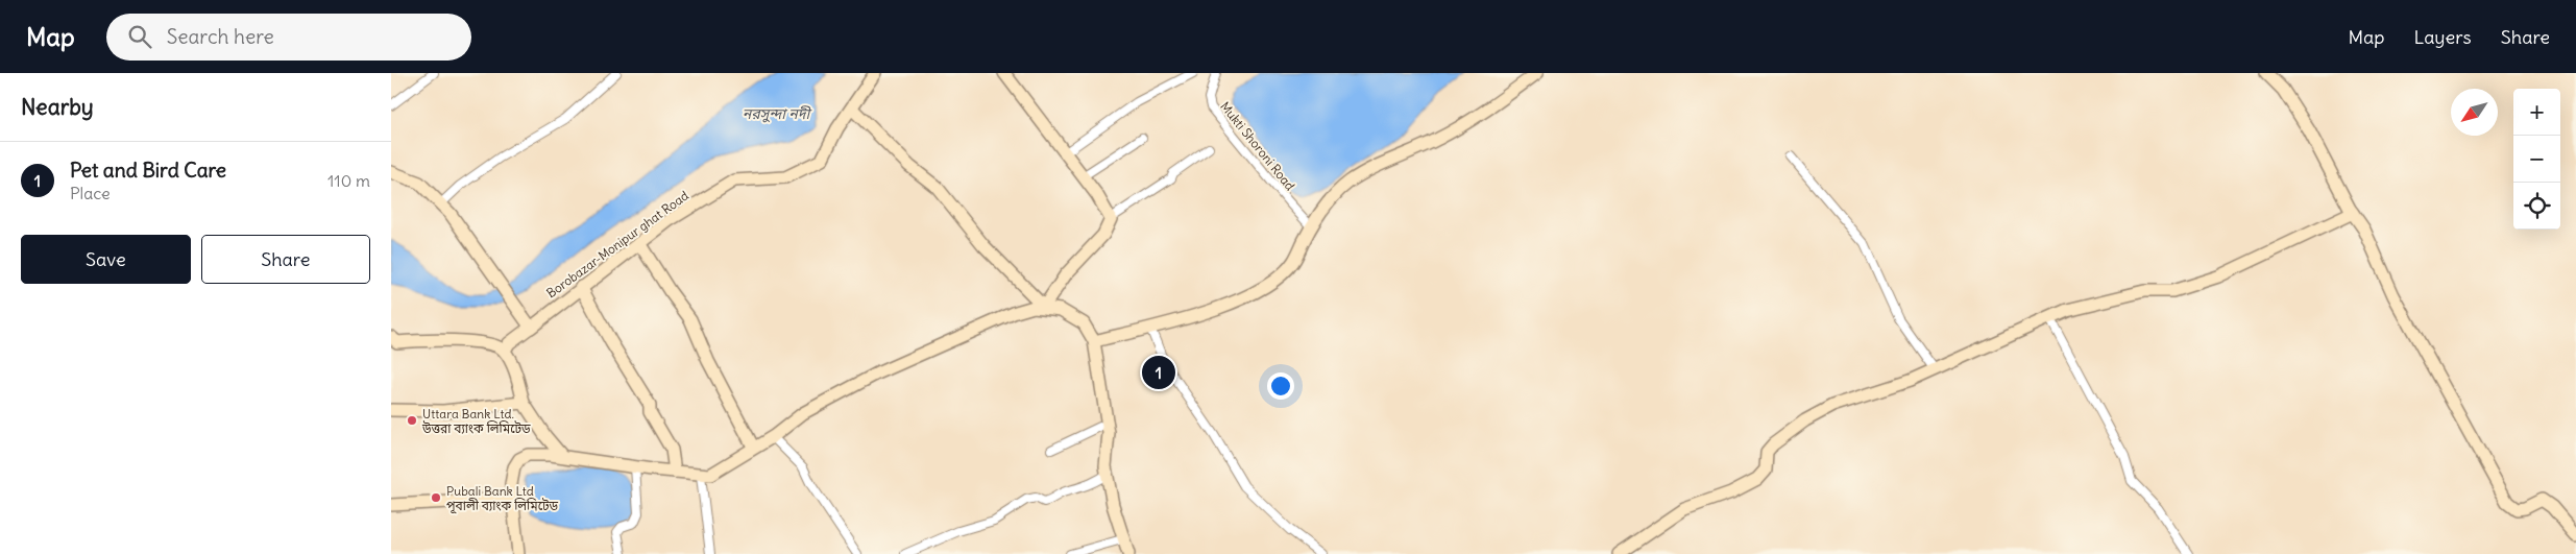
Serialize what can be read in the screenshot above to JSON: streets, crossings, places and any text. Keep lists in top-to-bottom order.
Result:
{
  "streets": {
    "street": ["Mukti Shoroni Road", "Borobazar-Monipur ghat Road"]
  },
  "water": ["নরসুন্দা নদী"],
  "places": ["Uttara Bank Ltd. উত্তরা ব্যাংক লিমিটেড", "Pubali Bank Ltd পূবালী ব্যাংক লিমিটেড"],
  "north": "bottom left",
  "page": {
    "header": "Map",
    "search": "Search here",
    "nav": ["Map", "Layers", "Share"],
    "heading": "Nearby",
    "map_buttons": ["+", "−"],
    "list": [
      {
        "mark": "1",
        "name": "Pet and Bird Care",
        "note": "Place",
        "value": "110 m"
      }
    ],
    "buttons": ["Save", "Share"],
    "pins": "1"
  }
}
